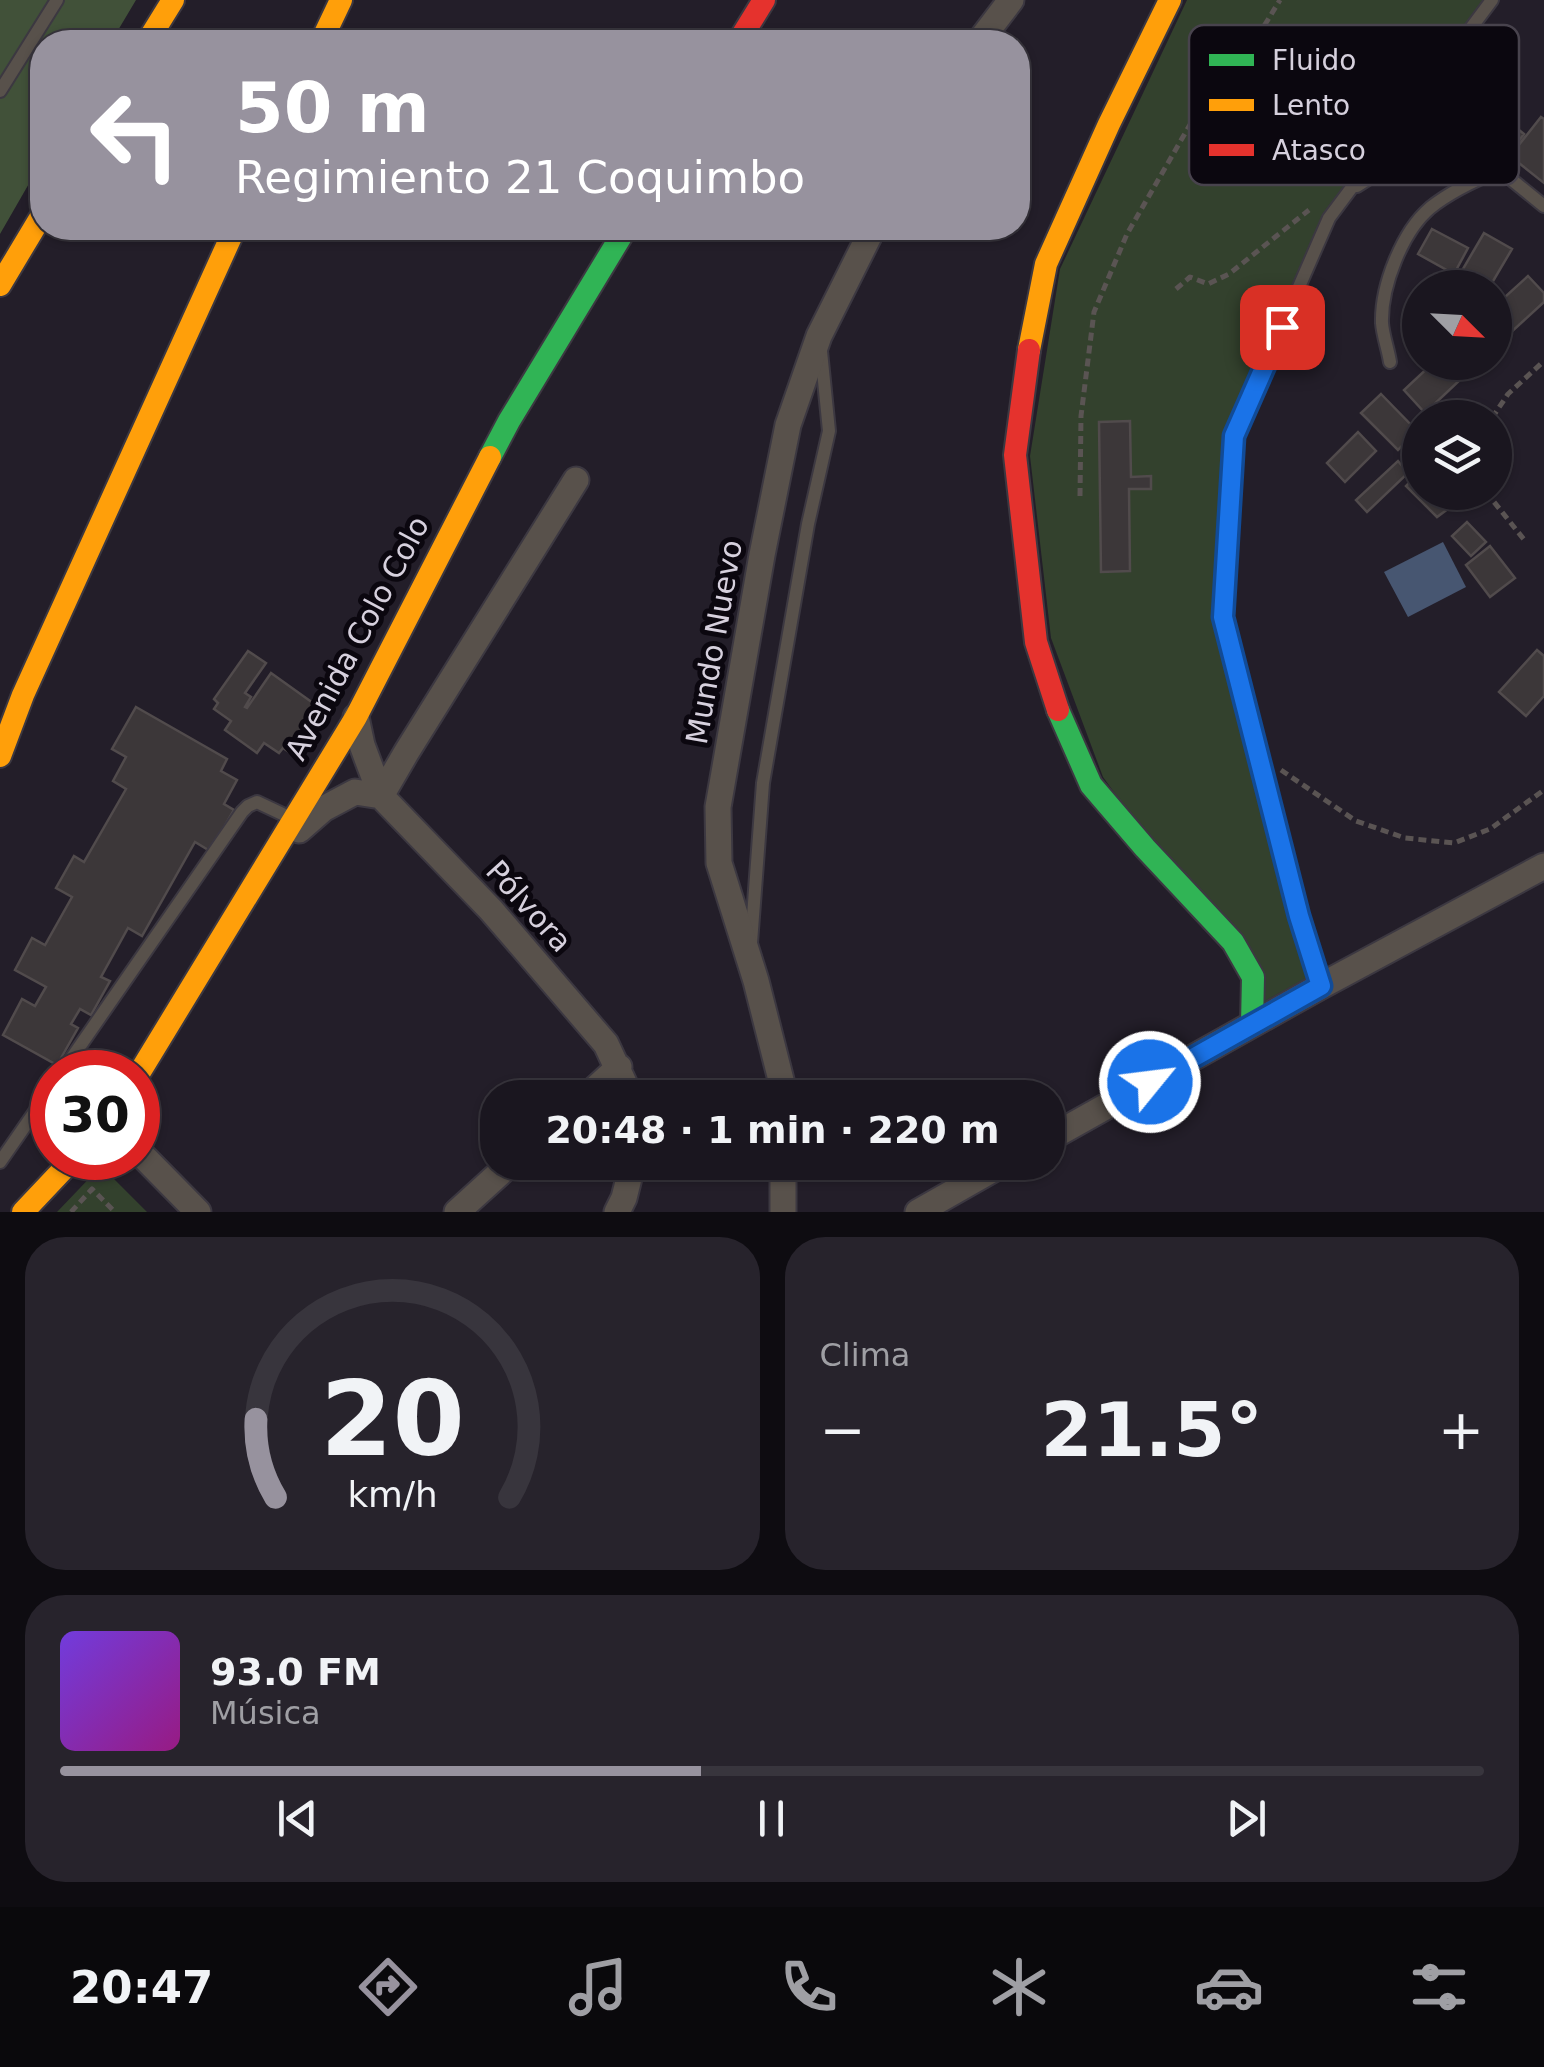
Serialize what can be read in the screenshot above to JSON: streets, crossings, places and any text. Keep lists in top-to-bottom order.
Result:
{
  "streets": {
    "street": ["Avenida Colo Colo", "Mundo Nuevo", "Pólvora"]
  },
  "crossings": [
    ["Avenida Colo Colo", "Pólvora"]
  ],
  "legend": ["Fluido", "Lento", "Atasco"],
  "north": "bottom right",
  "page": {
    "turn": ["50 m", "Regimiento 21 Coquimbo"],
    "limit": "30",
    "trip": "20:48 · 1 min · 220 m",
    "tile": "Clima",
    "heat": ["−", "21.5°", "+"],
    "song": ["93.0 FM", "Música"],
    "tabs": "20:47",
    "gauge": ["20", "km/h"]
  }
}
